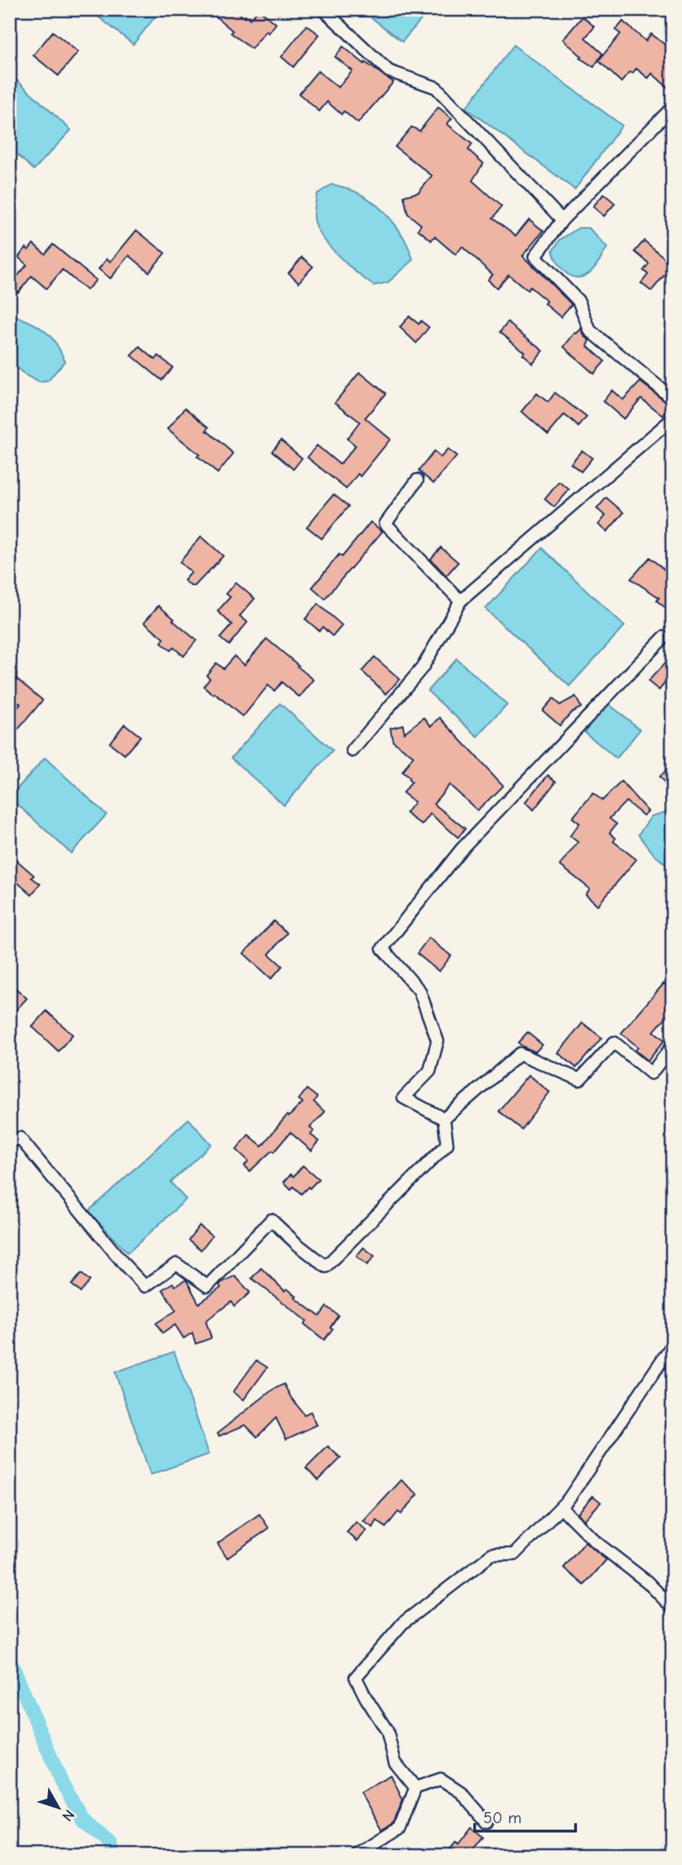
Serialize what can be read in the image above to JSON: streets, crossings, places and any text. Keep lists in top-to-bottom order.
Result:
{
  "scale_bar": "50 m",
  "north": "bottom right"
}
